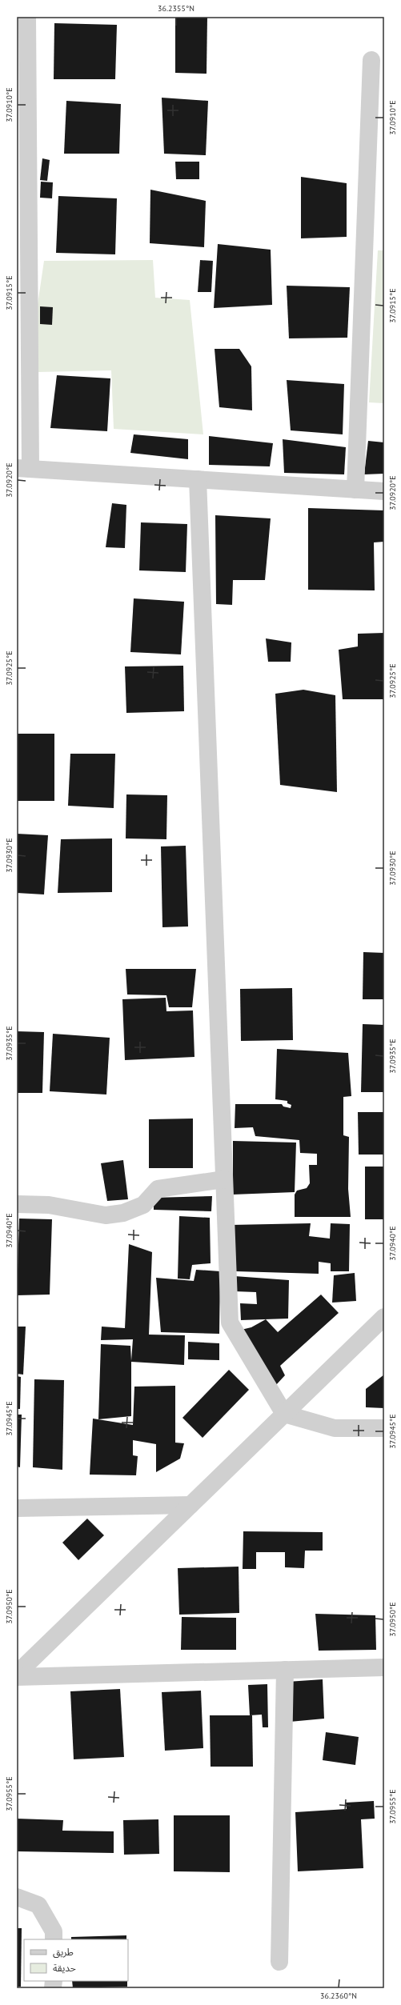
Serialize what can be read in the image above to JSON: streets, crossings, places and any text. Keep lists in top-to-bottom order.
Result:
{
  "legend": ["طريق", "حديقة"],
  "coordinates": [
    "36.2355°N",
    "37.0910°E",
    "37.0915°E",
    "37.0920°E",
    "37.0925°E",
    "37.0930°E",
    "37.0935°E",
    "37.0940°E",
    "37.0945°E",
    "37.0950°E",
    "37.0955°E",
    "36.2360°N"
  ]
}
